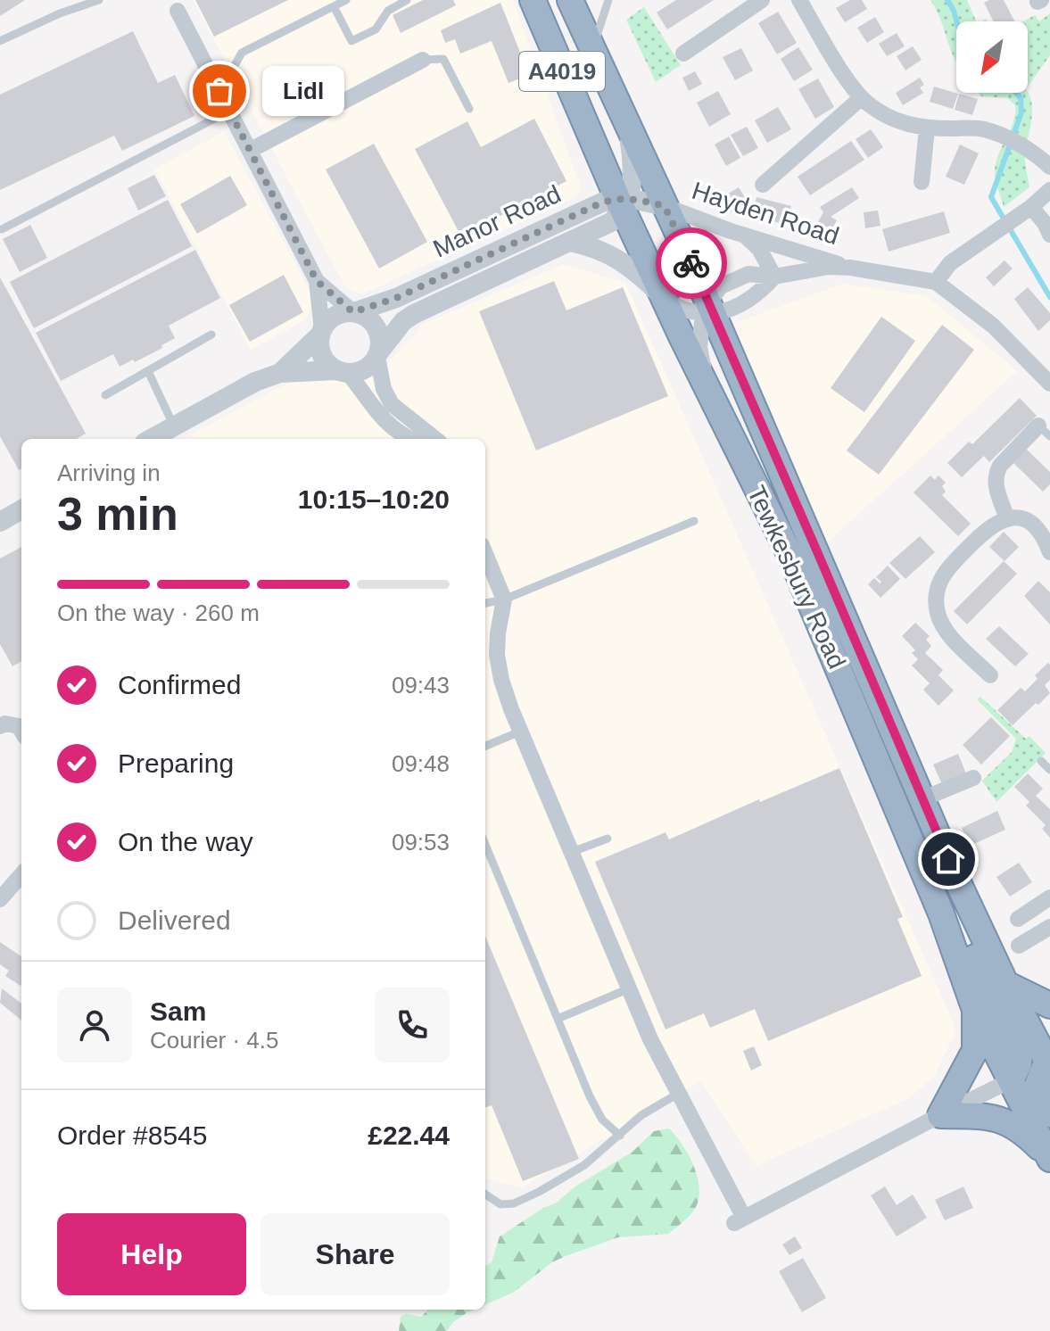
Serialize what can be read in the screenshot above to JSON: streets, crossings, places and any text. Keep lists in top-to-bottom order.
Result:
{
  "streets": {
    "highway": ["A4019", "Tewkesbury Road"],
    "street": ["Hayden Road", "Manor Road"]
  },
  "crossings": [
    ["Hayden Road", "Tewkesbury Road"],
    ["Manor Road", "Tewkesbury Road"]
  ],
  "places": ["Lidl"],
  "north": "bottom left",
  "page": {
    "bubble": "Lidl",
    "heading": ["3 min", "Arriving in", "10:15–10:20"],
    "panel": [
      "Sam",
      "Courier · 4.5",
      "Order #8545",
      "£22.44"
    ],
    "bar": "On the way · 260 m",
    "list": [
      ["Confirmed", "09:43"],
      ["Preparing", "09:48"],
      ["On the way", "09:53"],
      "Delivered"
    ],
    "buttons": ["Help", "Share"]
  }
}
